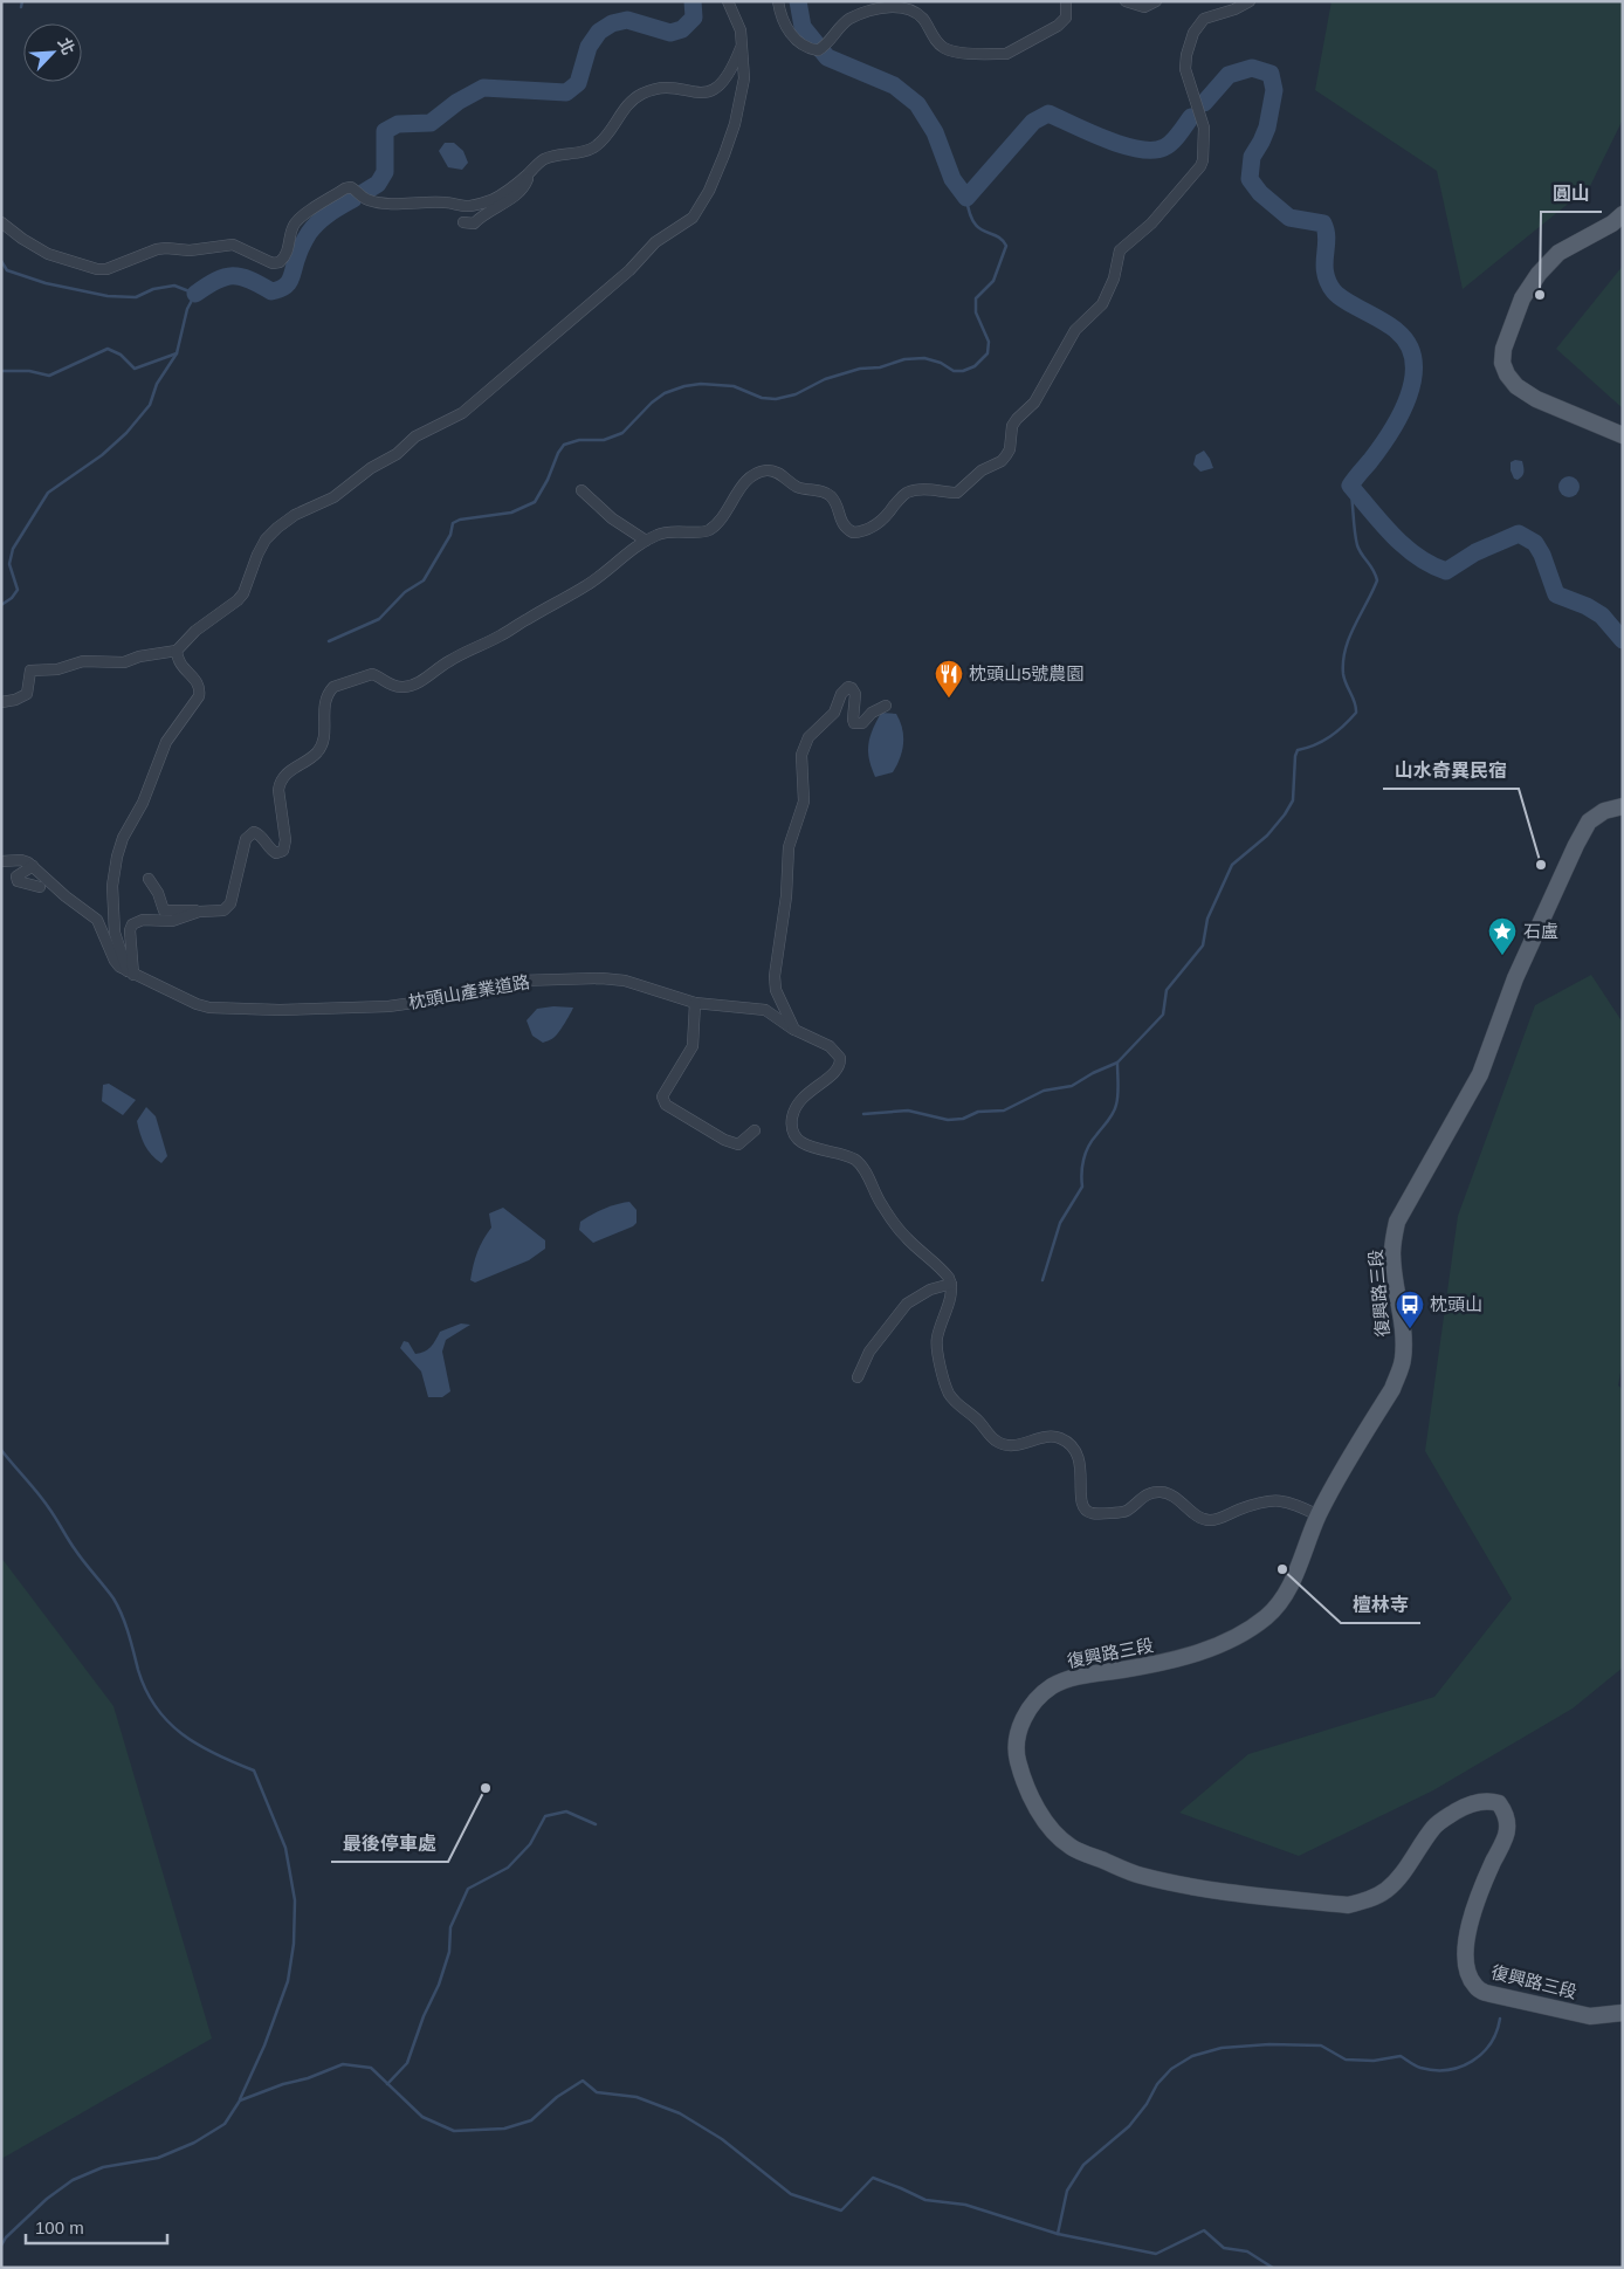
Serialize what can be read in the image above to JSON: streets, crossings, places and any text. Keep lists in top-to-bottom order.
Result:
{
  "streets": {
    "main road": ["復興路三段"],
    "street": ["枕頭山產業道路"]
  },
  "places": {
    "other": [
      "圓山",
      "山水奇異民宿",
      "檀林寺",
      "最後停車處"
    ],
    "restaurant": ["枕頭山5號農園"],
    "place": ["石盧"],
    "bus stop": ["枕頭山"]
  },
  "scale_bar": "100 m",
  "north": "top right"
}
